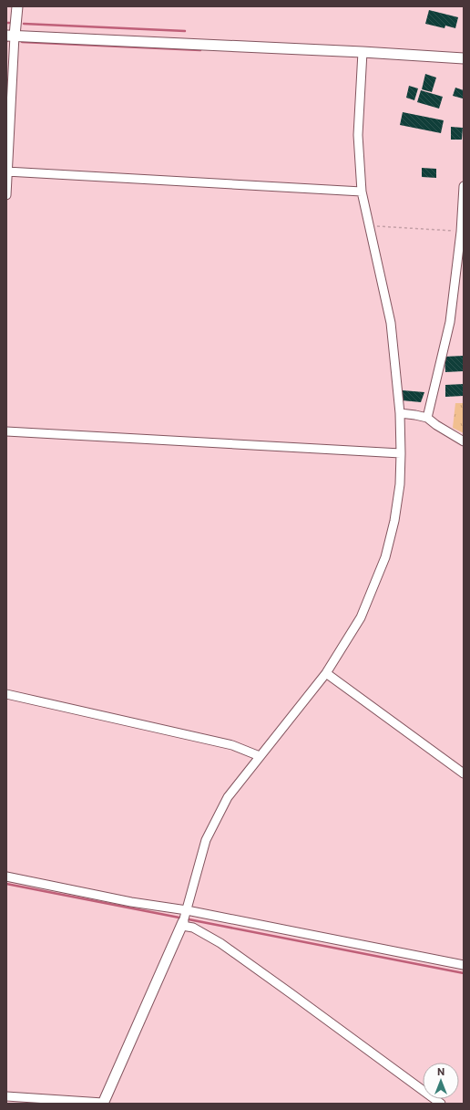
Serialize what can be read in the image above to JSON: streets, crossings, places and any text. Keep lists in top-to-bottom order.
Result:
{
  "north": "top"
}
